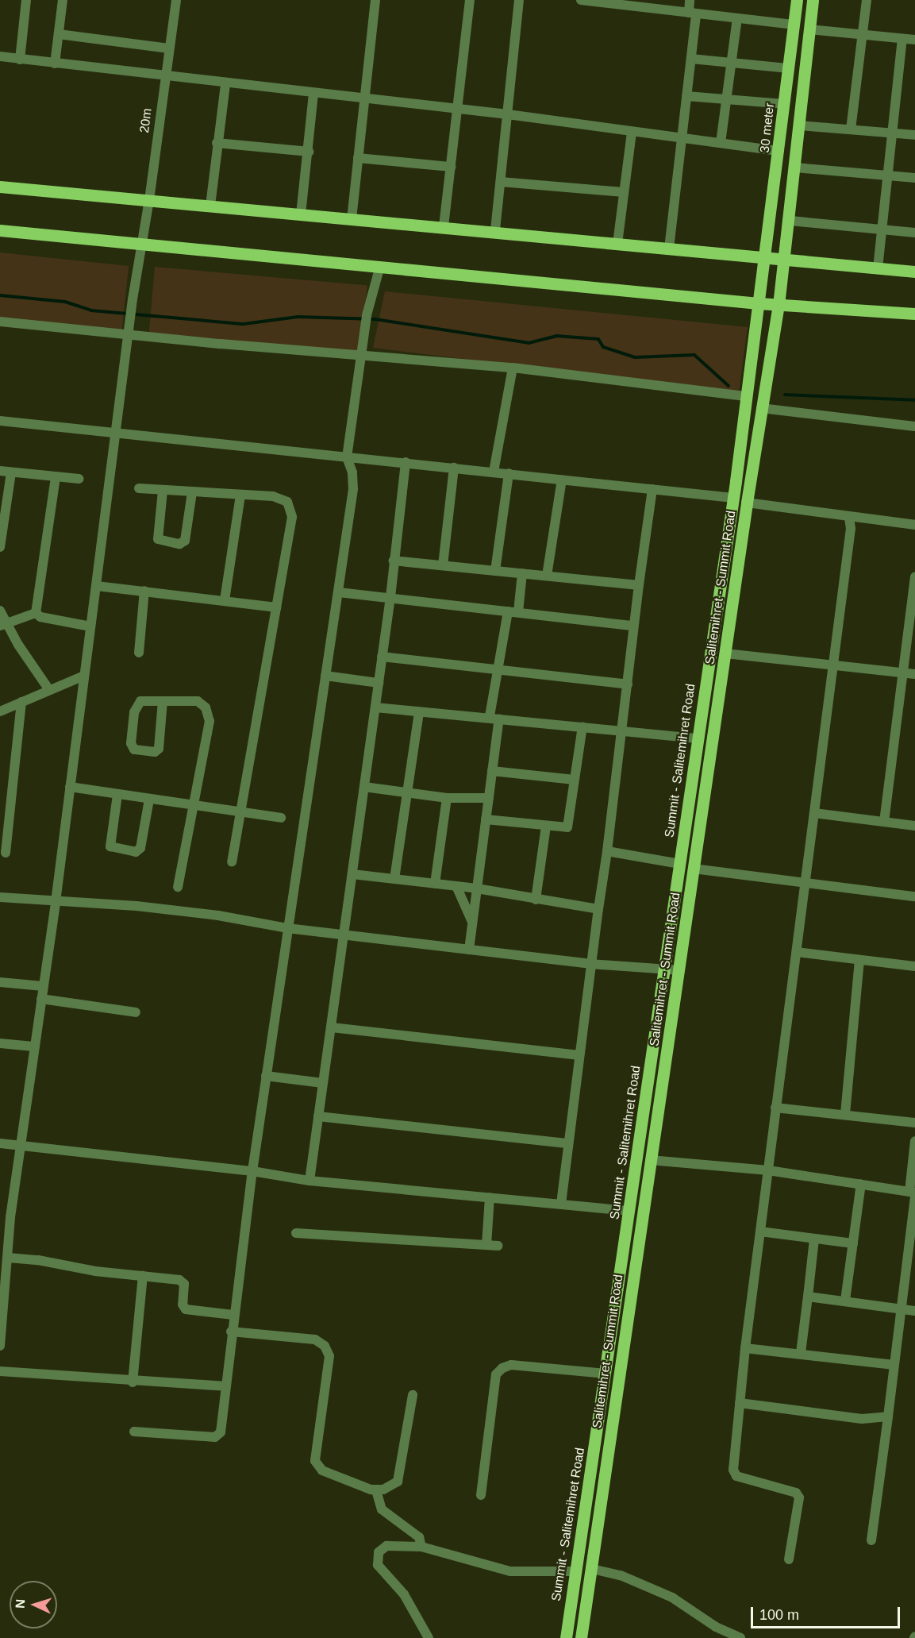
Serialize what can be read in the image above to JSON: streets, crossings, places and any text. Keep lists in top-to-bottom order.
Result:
{
  "streets": {
    "main road": ["30 meter", "Salitemihret - Summit Road", "Summit - Salitemihret Road"],
    "street": ["20m"]
  },
  "crossings": [
    ["30 meter", "Summit - Salitemihret Road"]
  ],
  "scale_bar": "100 m",
  "north": "left"
}
